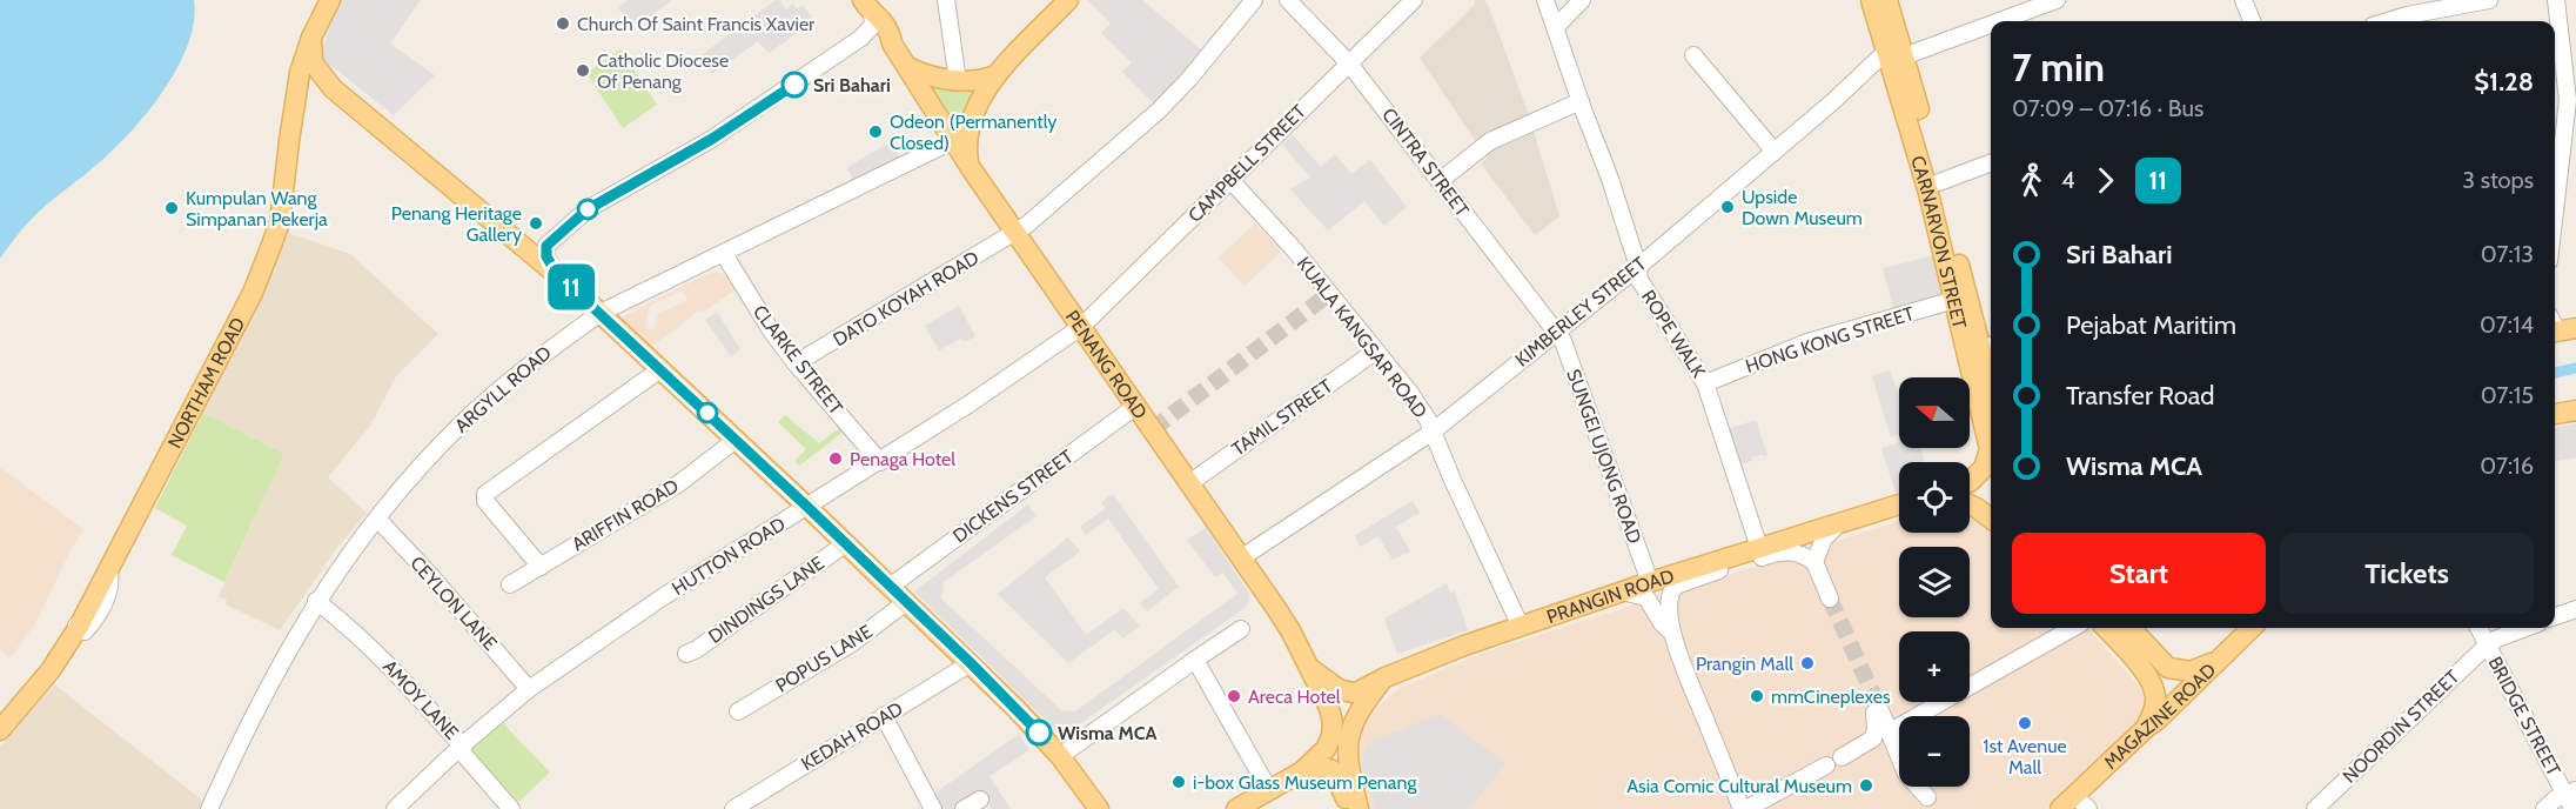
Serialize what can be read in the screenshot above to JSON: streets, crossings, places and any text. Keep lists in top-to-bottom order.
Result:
{
  "streets": {
    "main road": [
      "CARNARVON STREET",
      "PENANG ROAD",
      "NORTHAM ROAD",
      "PRANGIN ROAD",
      "MAGAZINE ROAD"
    ],
    "street": [
      "CINTRA STREET",
      "CAMPBELL STREET",
      "DATO KOYAH ROAD",
      "KIMBERLEY STREET",
      "ROPE WALK",
      "KUALA KANGSAR ROAD",
      "HONG KONG STREET",
      "CLARKE STREET",
      "ARGYLL ROAD",
      "TAMIL STREET",
      "SUNGEI UJONG ROAD",
      "DICKENS STREET",
      "ARIFFIN ROAD",
      "HUTTON ROAD",
      "DINDINGS LANE",
      "CEYLON LANE",
      "POPUS LANE",
      "AMOY LANE",
      "BRIDGE STREET",
      "NOORDIN STREET",
      "KEDAH ROAD"
    ]
  },
  "crossings": [
    ["CINTRA STREET", "CAMPBELL STREET"],
    ["CINTRA STREET", "KIMBERLEY STREET"],
    ["CINTRA STREET", "SUNGEI UJONG ROAD"],
    ["CAMPBELL STREET", "KUALA KANGSAR ROAD"],
    ["CAMPBELL STREET", "PENANG ROAD"],
    ["CAMPBELL STREET", "HUTTON ROAD"],
    ["CARNARVON STREET", "KIMBERLEY STREET"],
    ["CARNARVON STREET", "HONG KONG STREET"],
    ["DATO KOYAH ROAD", "CLARKE STREET"],
    ["DATO KOYAH ROAD", "PENANG ROAD"],
    ["KIMBERLEY STREET", "ROPE WALK"],
    ["KIMBERLEY STREET", "KUALA KANGSAR ROAD"],
    ["KIMBERLEY STREET", "PENANG ROAD"],
    ["KIMBERLEY STREET", "SUNGEI UJONG ROAD"],
    ["ROPE WALK", "HONG KONG STREET"],
    ["ROPE WALK", "PRANGIN ROAD"],
    ["KUALA KANGSAR ROAD", "TAMIL STREET"],
    ["KUALA KANGSAR ROAD", "PRANGIN ROAD"],
    ["CLARKE STREET", "ARGYLL ROAD"],
    ["CLARKE STREET", "HUTTON ROAD"],
    ["PENANG ROAD", "ARGYLL ROAD"],
    ["PENANG ROAD", "TAMIL STREET"],
    ["PENANG ROAD", "DICKENS STREET"],
    ["PENANG ROAD", "HUTTON ROAD"],
    ["PENANG ROAD", "PRANGIN ROAD"],
    ["ARGYLL ROAD", "CEYLON LANE"],
    ["ARGYLL ROAD", "AMOY LANE"],
    ["SUNGEI UJONG ROAD", "PRANGIN ROAD"],
    ["HUTTON ROAD", "CEYLON LANE"],
    ["HUTTON ROAD", "AMOY LANE"],
    ["BRIDGE STREET", "NOORDIN STREET"]
  ],
  "places": [
    "Church Of Saint Francis Xavier",
    "Catholic Diocese Of Penang",
    "Sri Bahari",
    "Odeon (Permanently Closed)",
    "Upside Down Museum",
    "Kumpulan Wang Simpanan Pekerja",
    "Penang Heritage Gallery",
    "Penaga Hotel",
    "Prangin Mall",
    "Areca Hotel",
    "mmCineplexes",
    "1st Avenue Mall",
    "Wisma MCA",
    "i-box Glass Museum Penang",
    "Asia Comic Cultural Museum"
  ],
  "lines": ["bus line 11"],
  "north": "left",
  "page": {
    "on_map": "11",
    "heading": ["7 min", "07:09 – 07:16 · Bus", "$1.28"],
    "legs": ["4", "11", "3 stops"],
    "list": [
      {
        "name": "Sri Bahari",
        "value": "07:13"
      },
      {
        "name": "Pejabat Maritim",
        "value": "07:14"
      },
      {
        "name": "Transfer Road",
        "value": "07:15"
      },
      {
        "name": "Wisma MCA",
        "value": "07:16"
      }
    ],
    "map_buttons": ["+", "−"],
    "buttons": ["Start", "Tickets"]
  }
}
